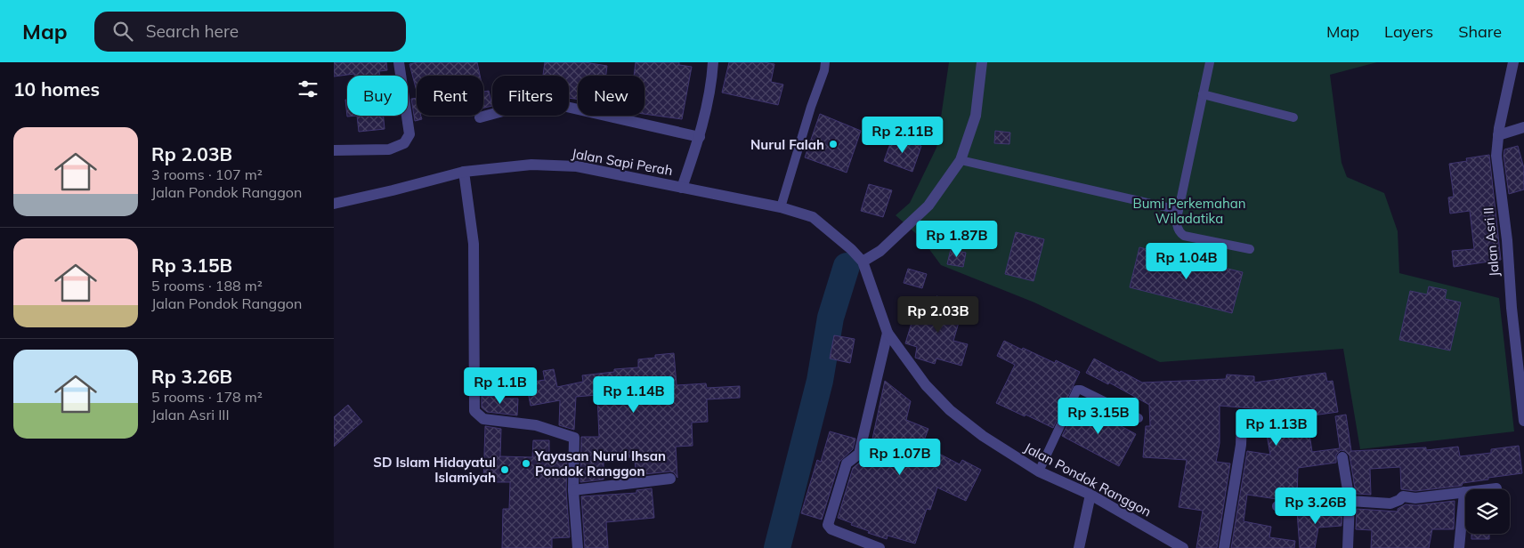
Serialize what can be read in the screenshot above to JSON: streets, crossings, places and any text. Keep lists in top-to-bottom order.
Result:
{
  "streets": {
    "street": ["Jalan Sapi Perah", "Jalan Asri II", "Jalan Pondok Ranggon"]
  },
  "crossings": [
    ["Jalan Sapi Perah", "Jalan Pondok Ranggon"]
  ],
  "parks": ["Bumi Perkemahan Wiladatika"],
  "places": ["Nurul Falah", "Yayasan Nurul Ihsan Pondok Ranggon", "SD Islam Hidayatul Islamiyah"],
  "page": {
    "header": "Map",
    "search": "Search here",
    "nav": ["Map", "Layers", "Share"],
    "heading": "10 homes",
    "chip": [
      "Buy",
      "Rent",
      "Filters",
      "New"
    ],
    "list": [
      {
        "name": "Rp 2.03B",
        "note": "3 rooms · 107 m² · Jalan Pondok Ranggon"
      },
      {
        "name": "Rp 3.15B",
        "note": "5 rooms · 188 m² · Jalan Pondok Ranggon"
      },
      {
        "name": "Rp 3.26B",
        "note": "5 rooms · 178 m² · Jalan Asri III"
      }
    ],
    "price": [
      "Rp 2.11B",
      "Rp 1.87B",
      "Rp 1.04B",
      "Rp 2.03B",
      "Rp 1.1B",
      "Rp 1.14B",
      "Rp 3.15B",
      "Rp 1.13B",
      "Rp 1.07B",
      "Rp 3.26B"
    ]
  }
}
